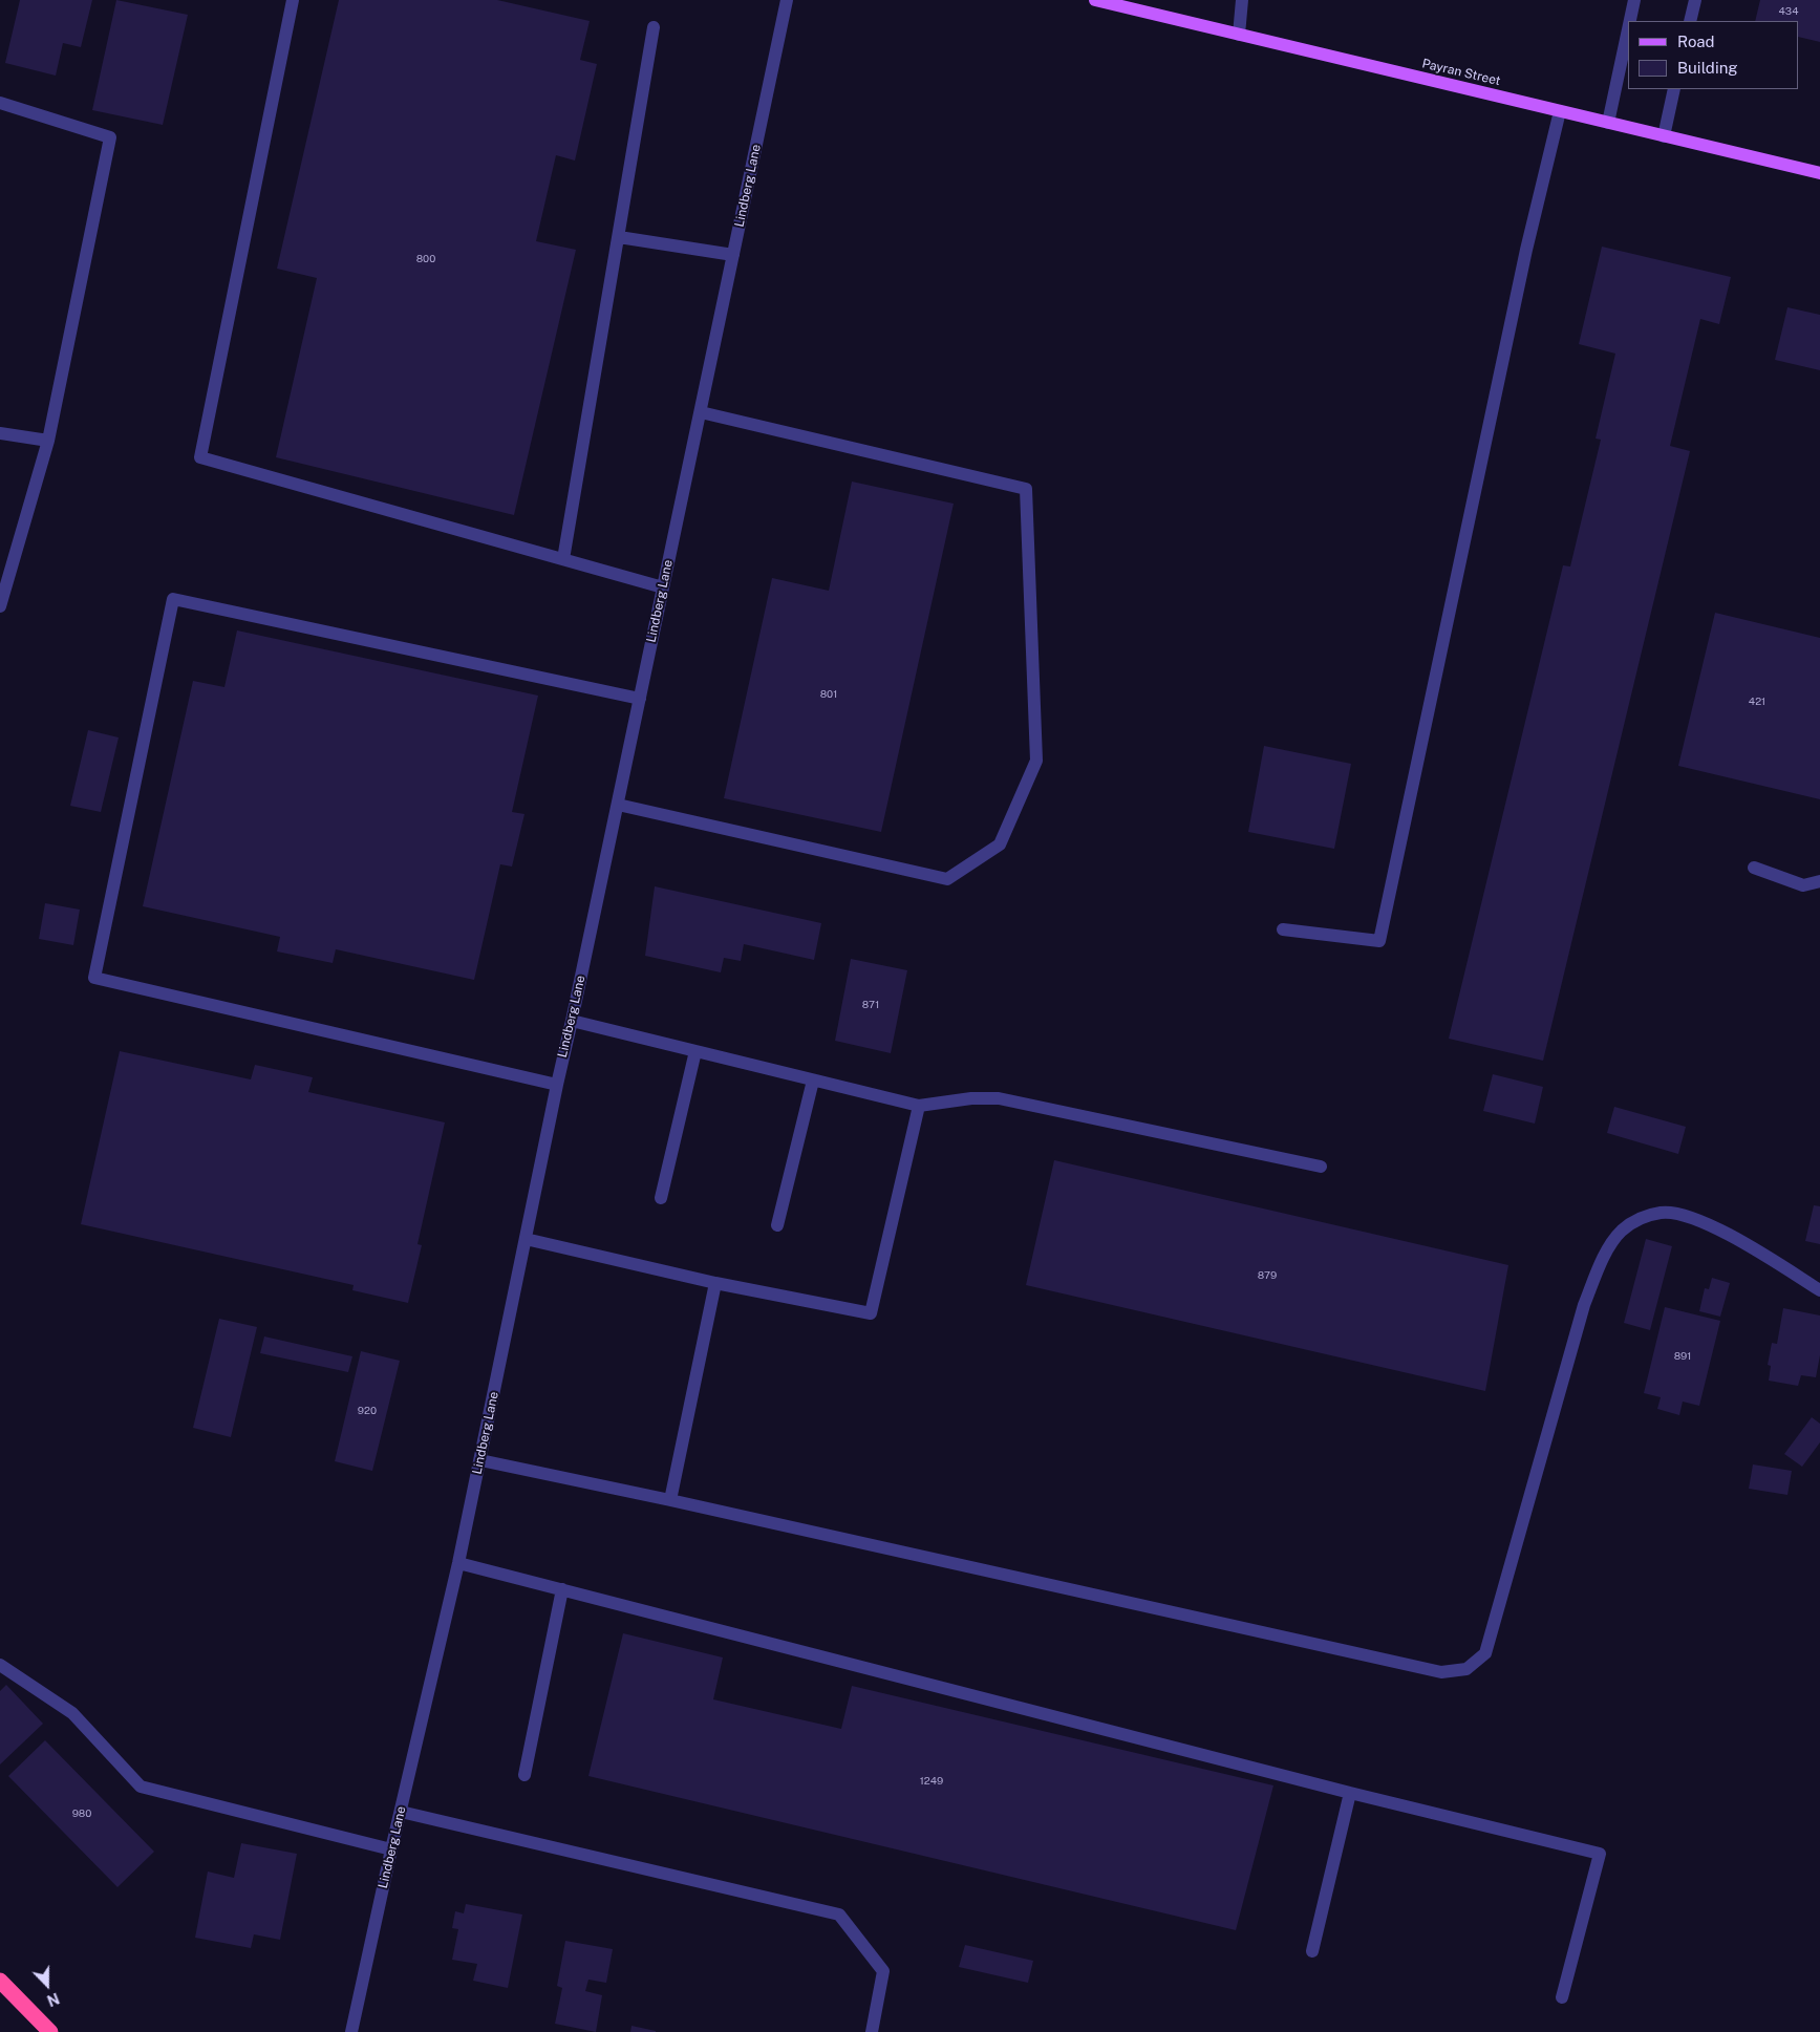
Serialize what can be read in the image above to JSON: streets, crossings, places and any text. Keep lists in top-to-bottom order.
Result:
{
  "streets": {
    "main road": ["Payran Street"],
    "street": ["Lindberg Lane"]
  },
  "house_numbers": [
    "434",
    "800",
    "801",
    "421",
    "871",
    "879",
    "891",
    "920",
    "1249",
    "980"
  ],
  "legend": ["Road", "Building"],
  "north": "bottom"
}
